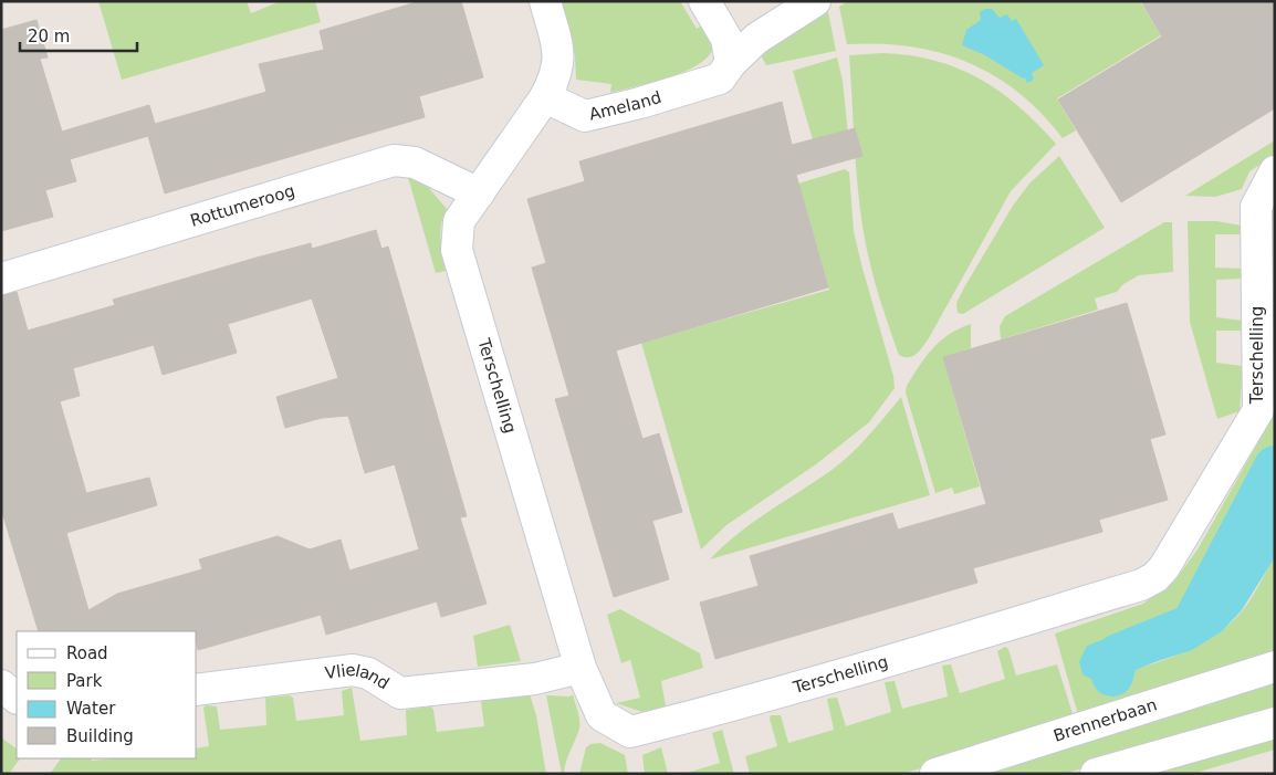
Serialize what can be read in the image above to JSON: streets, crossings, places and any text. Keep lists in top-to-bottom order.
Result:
{
  "streets": {
    "street": [
      "Ameland",
      "Rottumeroog",
      "Terschelling",
      "Vlieland",
      "Brennerbaan"
    ]
  },
  "crossings": [
    ["Rottumeroog", "Terschelling"],
    ["Terschelling", "Vlieland"]
  ],
  "legend": [
    "Road",
    "Park",
    "Water",
    "Building"
  ],
  "scale_bar": "20 m"
}
